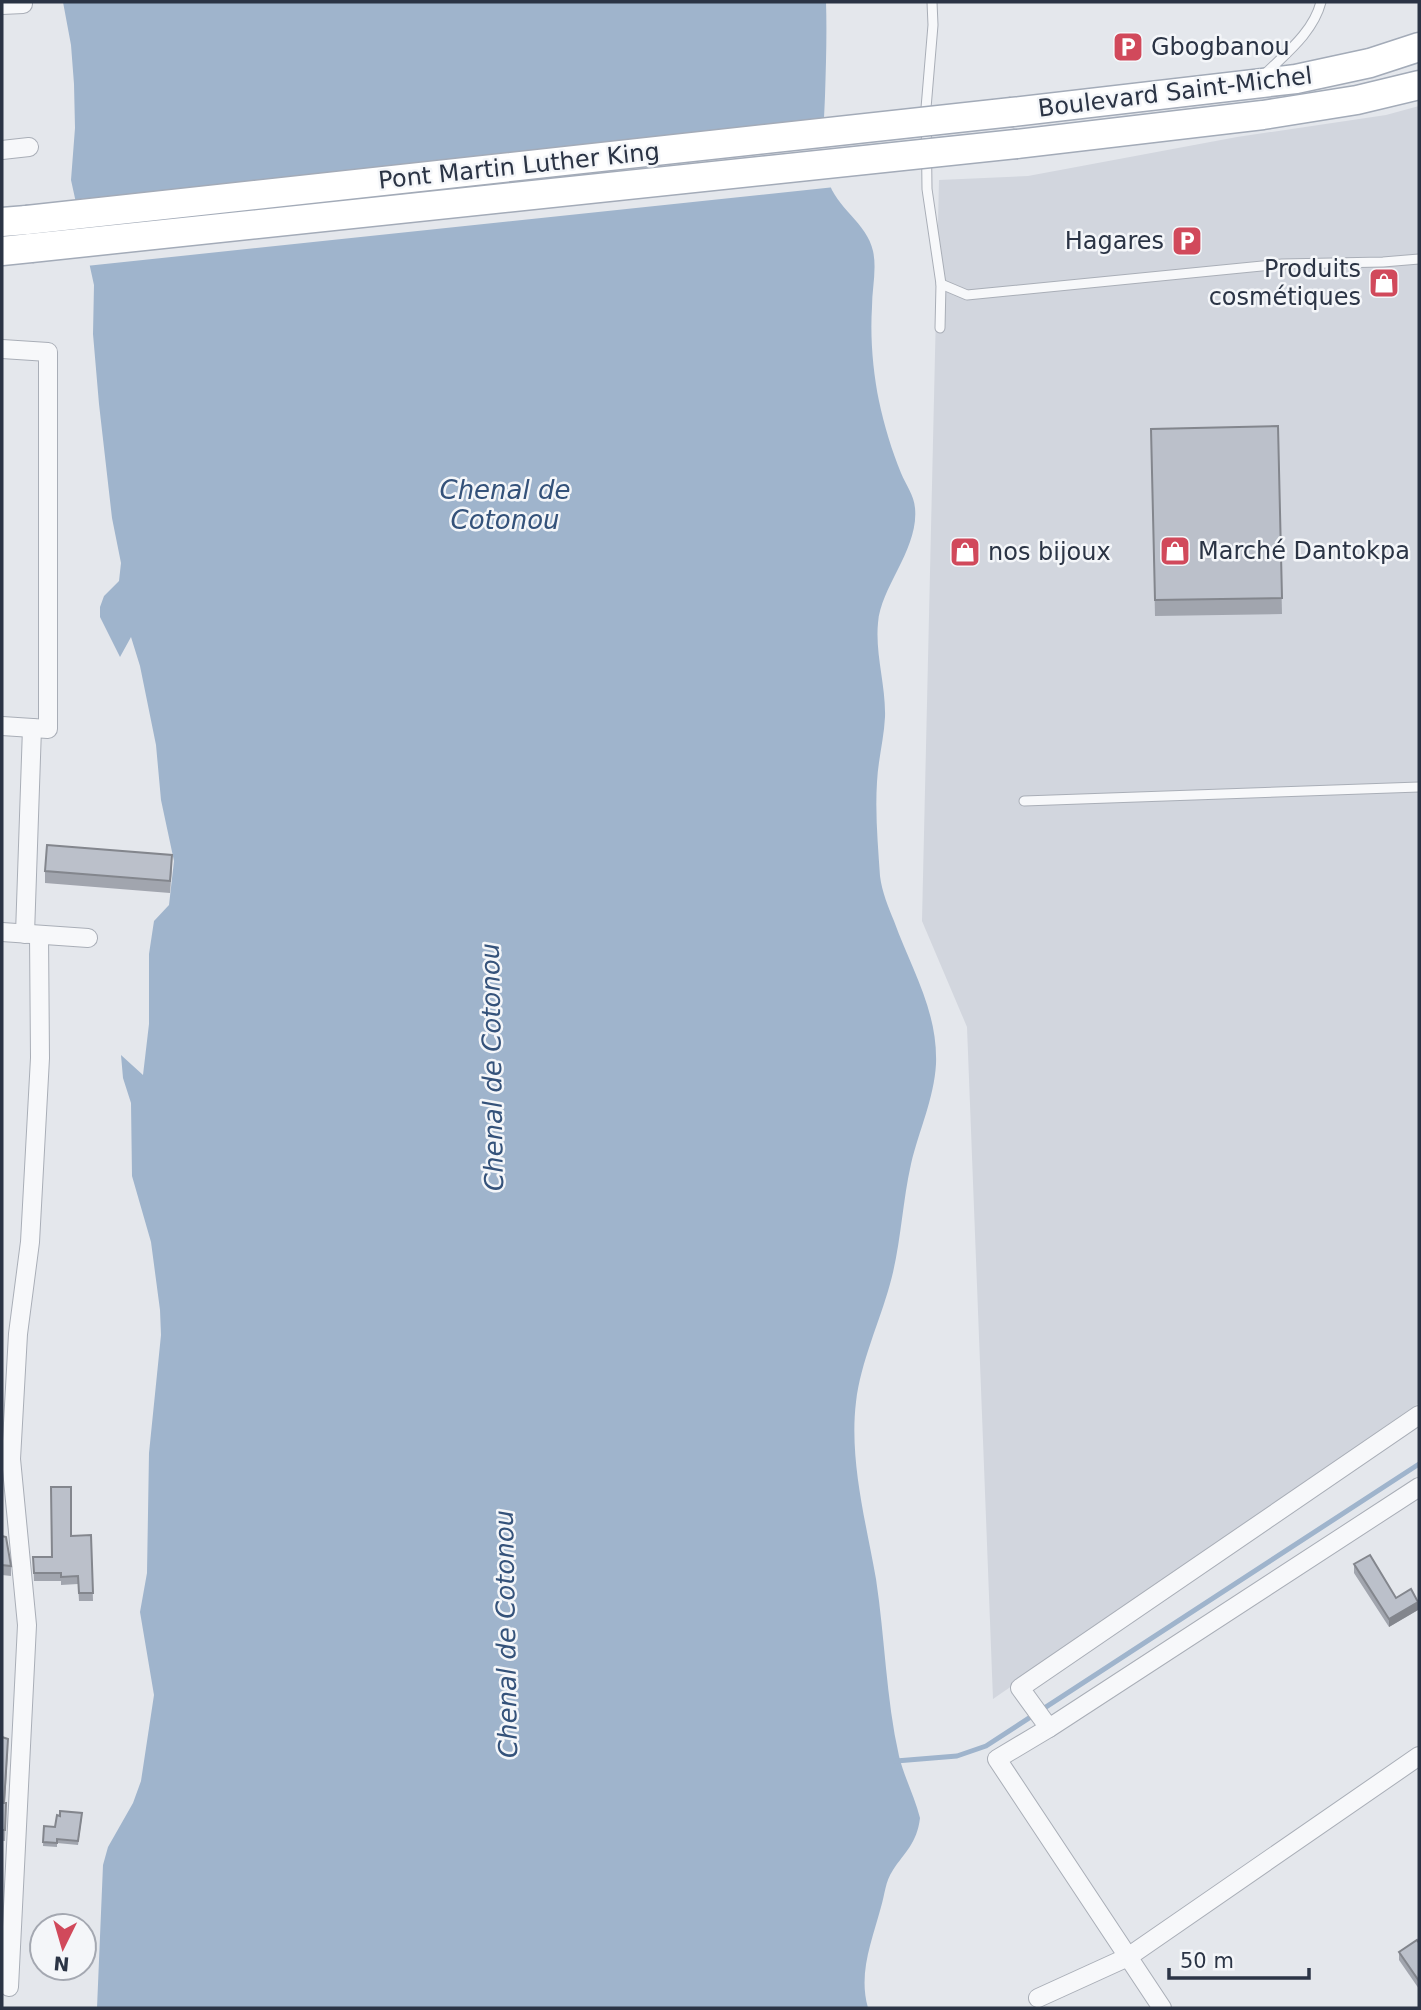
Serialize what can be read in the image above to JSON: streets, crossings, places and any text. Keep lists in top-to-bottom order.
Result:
{
  "streets": {
    "main road": ["Boulevard Saint-Michel", "Pont Martin Luther King"]
  },
  "crossings": [
    ["Boulevard Saint-Michel", "Pont Martin Luther King"]
  ],
  "water": ["Chenal de Cotonou"],
  "places": {
    "parking": ["Gbogbanou", "Hagares"],
    "shop": ["Produits cosmétiques", "Marché Dantokpa", "nos bijoux"]
  },
  "scale_bar": "50 m",
  "north": "bottom"
}
